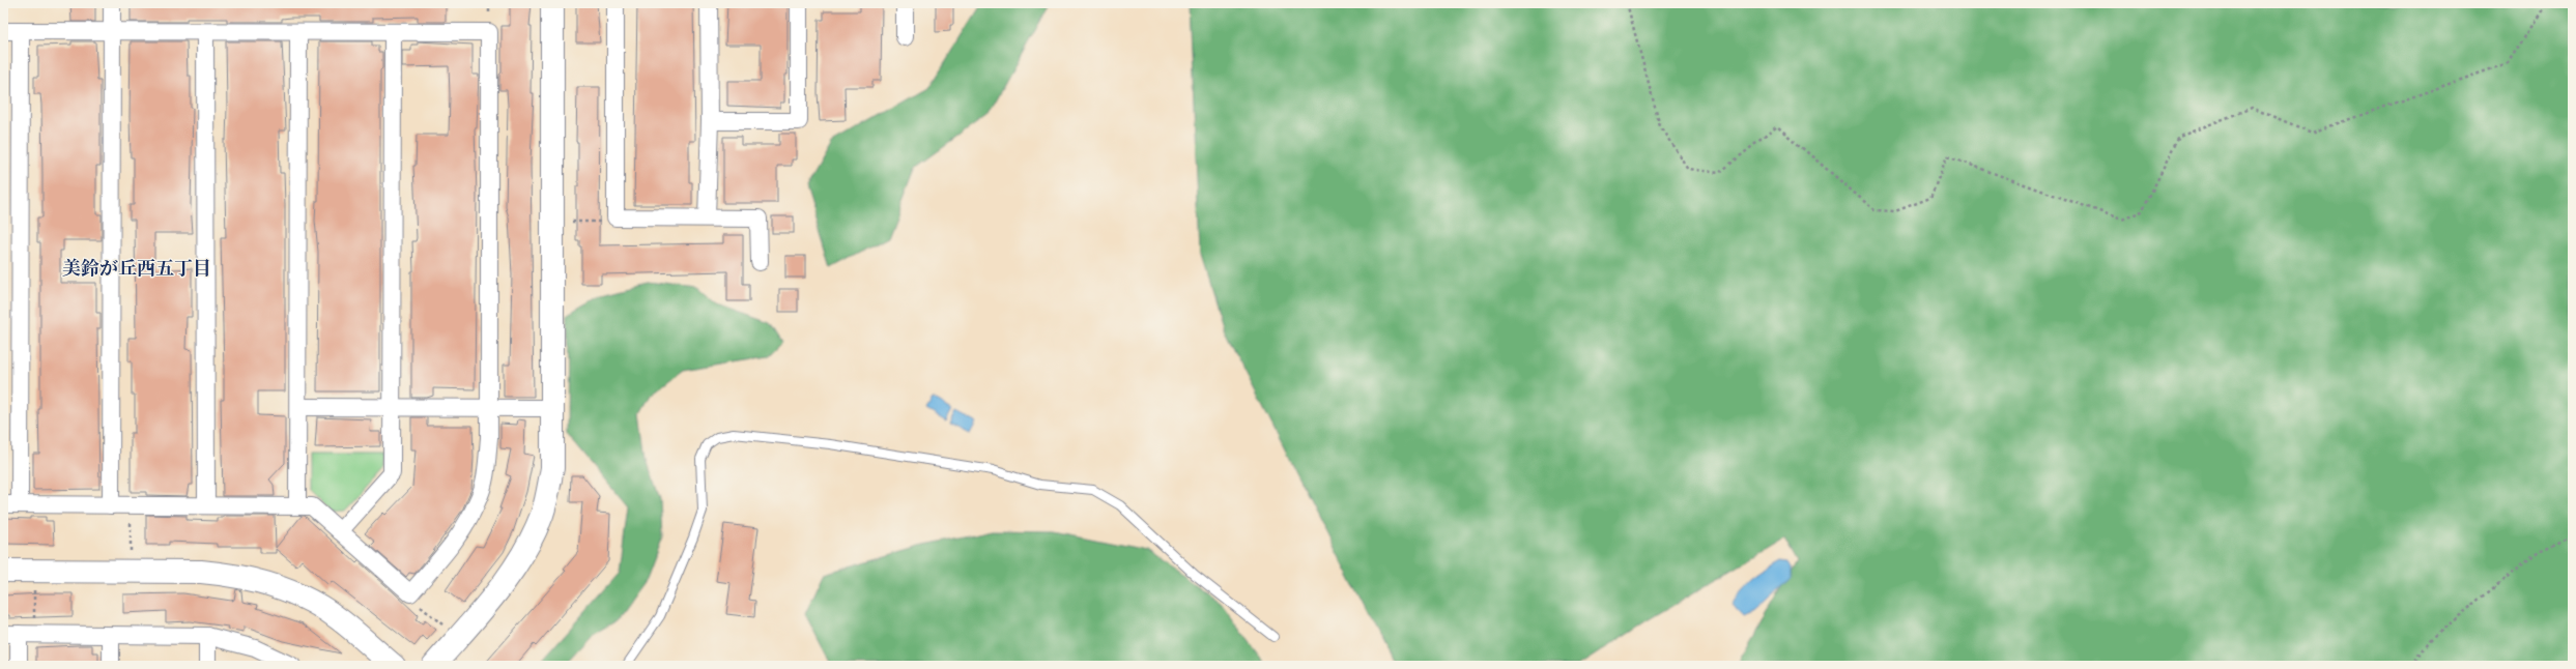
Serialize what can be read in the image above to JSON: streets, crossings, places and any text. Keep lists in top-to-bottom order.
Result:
{
  "districts": ["美鈴が丘西五丁目"]
}
